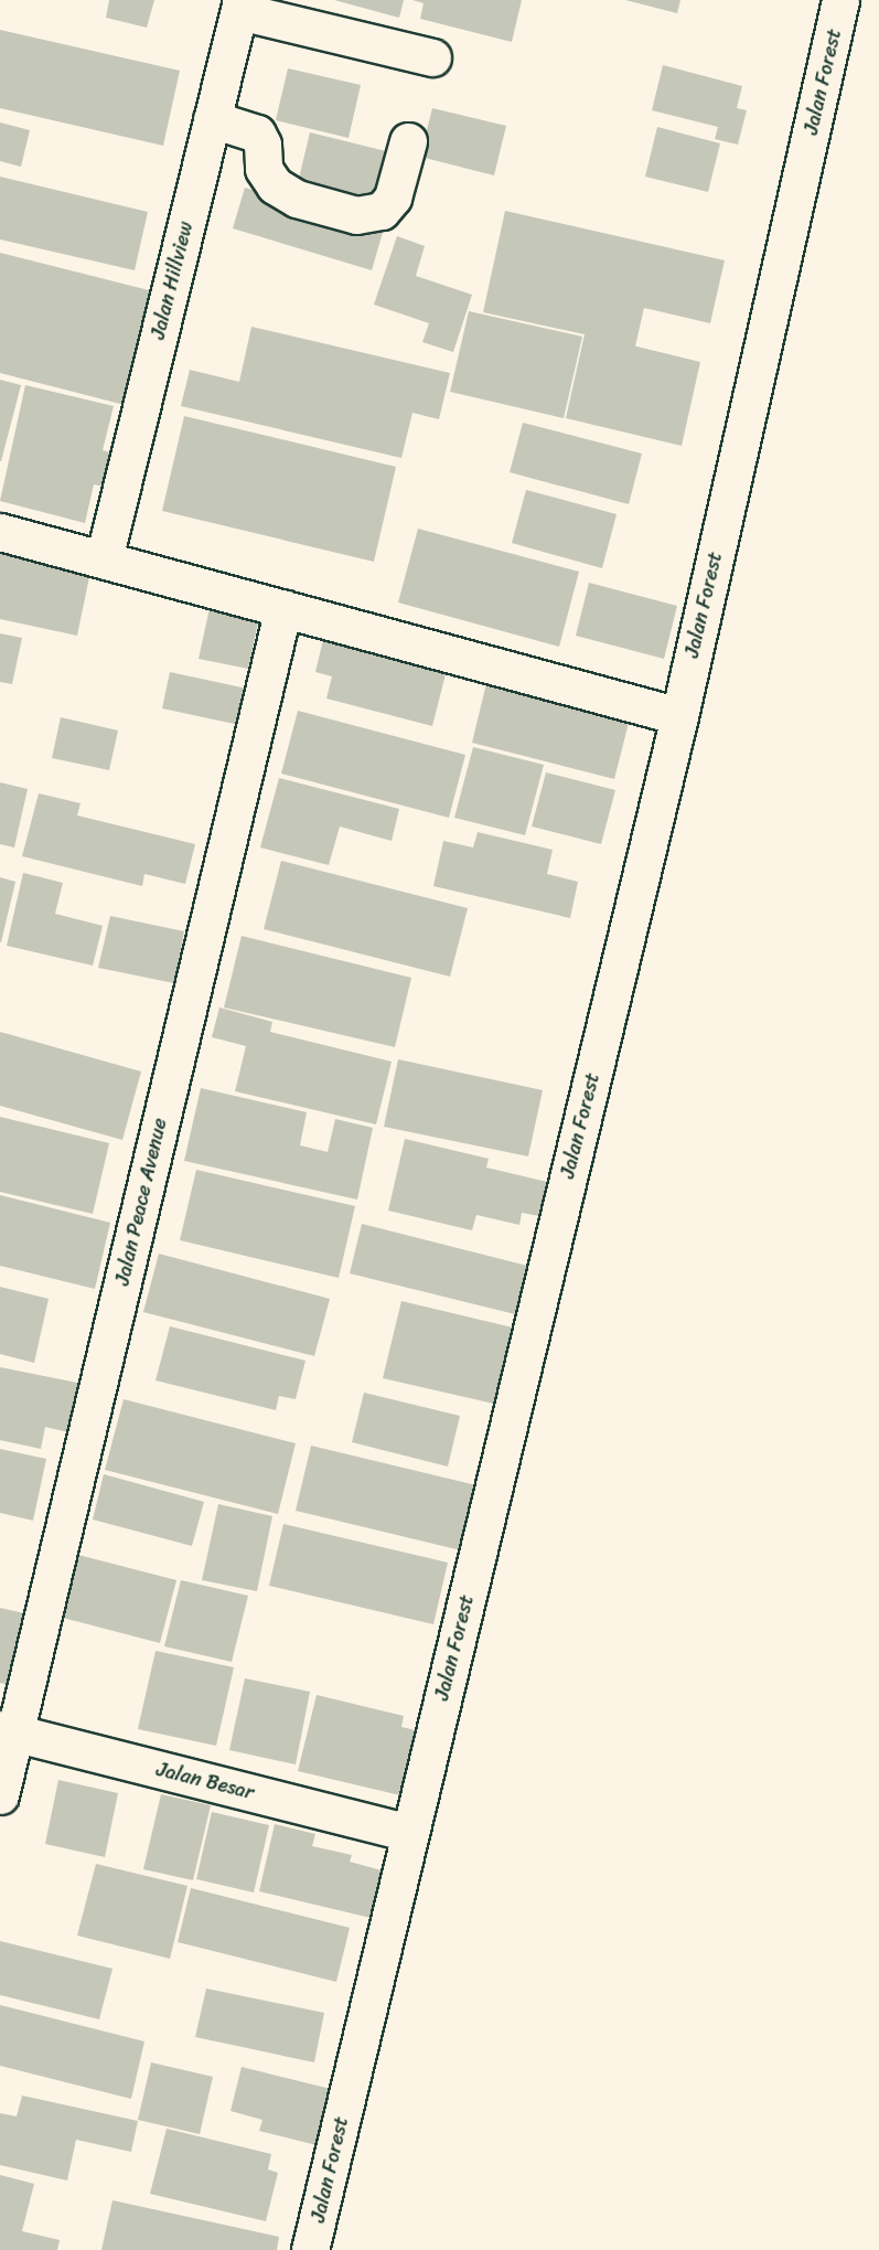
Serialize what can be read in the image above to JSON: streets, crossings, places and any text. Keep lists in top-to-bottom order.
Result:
{
  "streets": {
    "street": [
      "Jalan Forest",
      "Jalan Hillview",
      "Jalan Peace Avenue",
      "Jalan Besar"
    ]
  },
  "crossings": [
    ["Jalan Forest", "Jalan Besar"],
    ["Jalan Peace Avenue", "Jalan Besar"]
  ]
}
